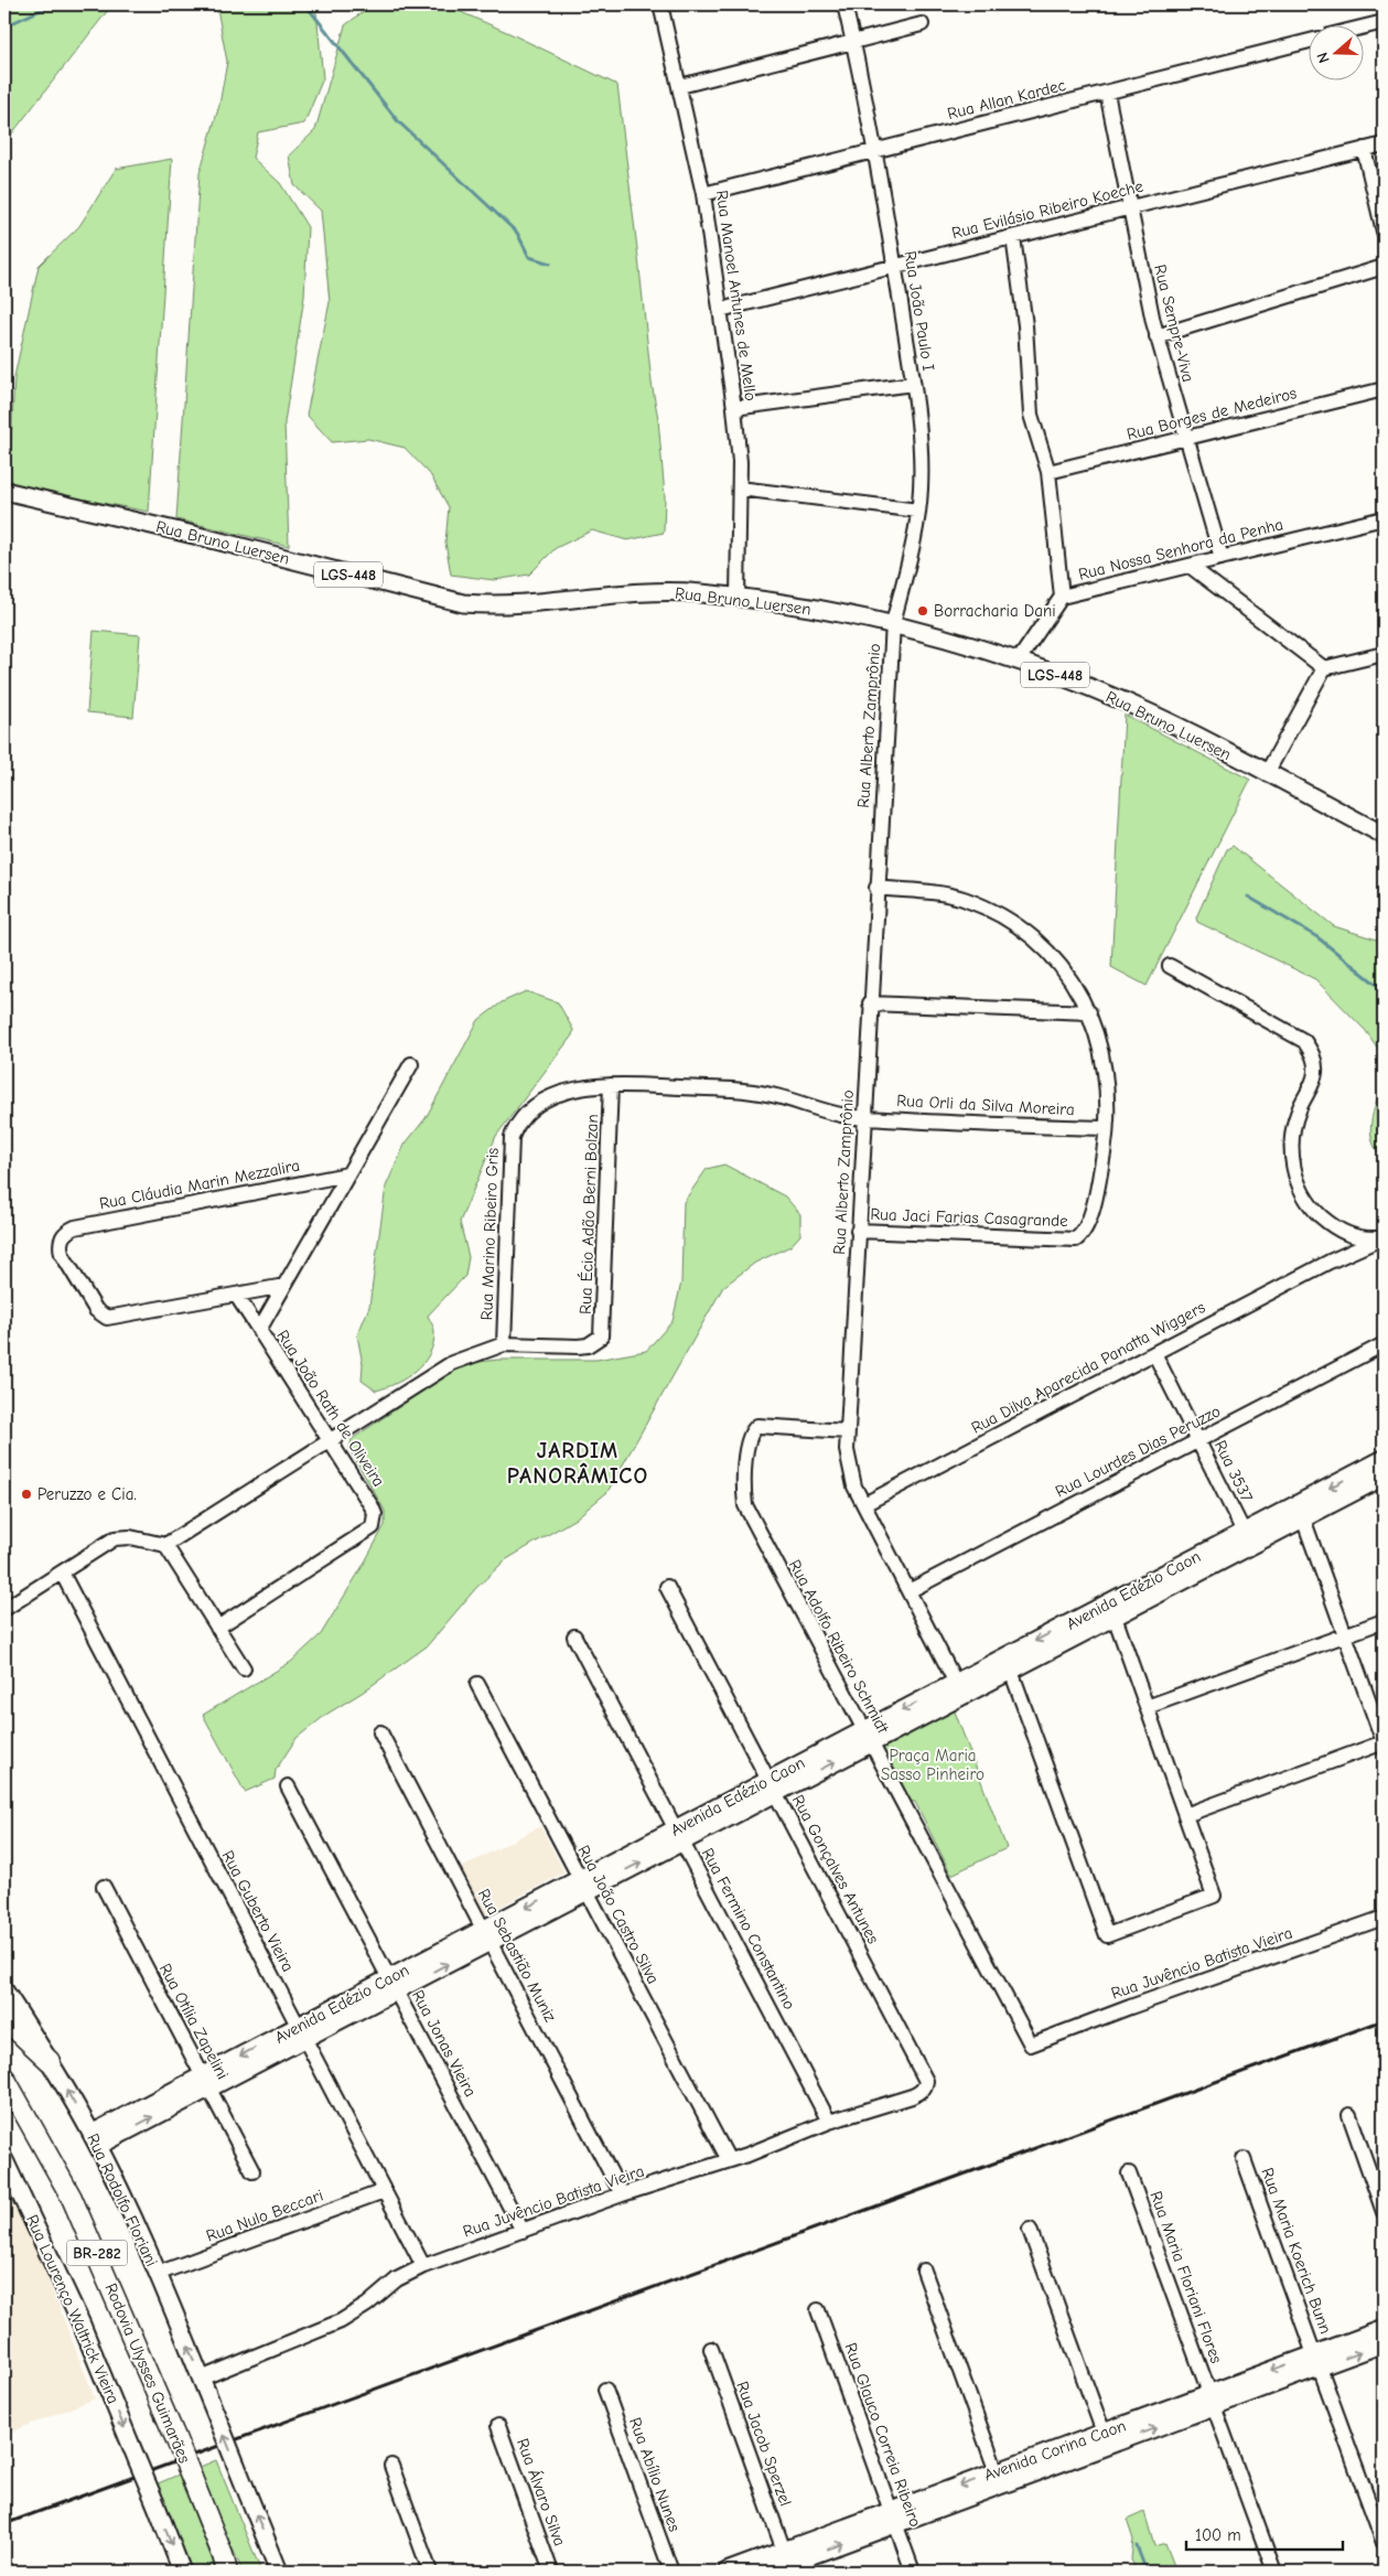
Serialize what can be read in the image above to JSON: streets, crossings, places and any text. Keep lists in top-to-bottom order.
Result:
{
  "streets": {
    "highway": ["BR-282", "Rodovia Ulysses Guimarães"],
    "main road": [
      "Rua Bruno Luersen",
      "LGS-448",
      "Avenida Edézio Caon",
      "Rua Rodolfo Floriani",
      "Rua Lourenço Waltrick Vieira",
      "Avenida Corina Caon"
    ],
    "street": [
      "Rua Allan Kardec",
      "Rua Evilásio Ribeiro Koeche",
      "Rua Manoel Antunes de Mello",
      "Rua João Paulo I",
      "Rua Sempre-Viva",
      "Rua Borges de Medeiros",
      "Rua Nossa Senhora da Penha",
      "Rua Alberto Zamprônio",
      "Rua Orli da Silva Moreira",
      "Rua Cláudia Marin Mezzalira",
      "Rua Écio Adão Berni Bolzan",
      "Rua Jaci Farias Casagrande",
      "Rua Marino Ribeiro Gris",
      "Rua Dilva Aparecida Panatta Wiggers",
      "Rua João Rath de Oliveira",
      "Rua Lourdes Dias Peruzzo",
      "Rua 3537",
      "Rua Adolfo Ribeiro Schmidt",
      "Rua Gonçalves Antunes",
      "Rua Guberto Vieira",
      "Rua João Castro Silva",
      "Rua Fermino Constantino",
      "Rua Sebastião Muniz",
      "Rua Juvêncio Batista Vieira",
      "Rua Otília Zapelini",
      "Rua Jonas Vieira",
      "Rua Nulo Beccari",
      "Rua Maria Koerich Bunn",
      "Rua Maria Floriani Flores",
      "Rua Glauco Correia Ribeiro",
      "Rua Jacob Sperzel",
      "Rua Abílio Nunes",
      "Rua Álvaro Silva"
    ]
  },
  "crossings": [
    ["Rua Allan Kardec", "Rua Manoel Antunes de Mello"],
    ["Rua Allan Kardec", "Rua João Paulo I"],
    ["Rua Allan Kardec", "Rua Sempre-Viva"],
    ["Rua Evilásio Ribeiro Koeche", "Rua Manoel Antunes de Mello"],
    ["Rua Evilásio Ribeiro Koeche", "Rua João Paulo I"],
    ["Rua Evilásio Ribeiro Koeche", "Rua Sempre-Viva"],
    ["Rua Manoel Antunes de Mello", "Rua Bruno Luersen"],
    ["Rua João Paulo I", "Rua Bruno Luersen"],
    ["Rua João Paulo I", "Rua Alberto Zamprônio"],
    ["Rua Sempre-Viva", "Rua Borges de Medeiros"],
    ["Rua Sempre-Viva", "Rua Nossa Senhora da Penha"],
    ["Rua Bruno Luersen", "Rua Nossa Senhora da Penha"],
    ["Rua Bruno Luersen", "Rua Alberto Zamprônio"],
    ["Rua Alberto Zamprônio", "Rua Orli da Silva Moreira"],
    ["Rua Alberto Zamprônio", "Rua Jaci Farias Casagrande"],
    ["Rua Alberto Zamprônio", "Rua Marino Ribeiro Gris"],
    ["Rua Alberto Zamprônio", "Rua Dilva Aparecida Panatta Wiggers"],
    ["Rua Alberto Zamprônio", "Rua Lourdes Dias Peruzzo"],
    ["Rua Alberto Zamprônio", "Avenida Edézio Caon"],
    ["Rua Alberto Zamprônio", "Rua Adolfo Ribeiro Schmidt"],
    ["Rua Orli da Silva Moreira", "Rua Jaci Farias Casagrande"],
    ["Rua Orli da Silva Moreira", "Rua Marino Ribeiro Gris"],
    ["Rua Cláudia Marin Mezzalira", "Rua João Rath de Oliveira"],
    ["Rua Écio Adão Berni Bolzan", "Rua Marino Ribeiro Gris"],
    ["Rua Dilva Aparecida Panatta Wiggers", "Rua 3537"],
    ["Rua Lourdes Dias Peruzzo", "Rua 3537"],
    ["Rua 3537", "Avenida Edézio Caon"],
    ["Avenida Edézio Caon", "Rua Adolfo Ribeiro Schmidt"],
    ["Avenida Edézio Caon", "Rua Gonçalves Antunes"],
    ["Avenida Edézio Caon", "Rua Guberto Vieira"],
    ["Avenida Edézio Caon", "Rua João Castro Silva"],
    ["Avenida Edézio Caon", "Rua Fermino Constantino"],
    ["Avenida Edézio Caon", "Rua Sebastião Muniz"],
    ["Avenida Edézio Caon", "Rua Otília Zapelini"],
    ["Avenida Edézio Caon", "Rua Jonas Vieira"],
    ["Avenida Edézio Caon", "Rua Rodolfo Floriani"],
    ["Rua Adolfo Ribeiro Schmidt", "Rua Juvêncio Batista Vieira"],
    ["Rua Gonçalves Antunes", "Rua Juvêncio Batista Vieira"],
    ["Rua Guberto Vieira", "Rua Juvêncio Batista Vieira"],
    ["Rua Guberto Vieira", "Rua Nulo Beccari"],
    ["Rua João Castro Silva", "Rua Juvêncio Batista Vieira"],
    ["Rua Fermino Constantino", "Rua Juvêncio Batista Vieira"],
    ["Rua Sebastião Muniz", "Rua Juvêncio Batista Vieira"],
    ["Rua Juvêncio Batista Vieira", "Rua Jonas Vieira"],
    ["Rua Juvêncio Batista Vieira", "Rua Rodolfo Floriani"],
    ["Rua Rodolfo Floriani", "Rua Nulo Beccari"],
    ["Rua Maria Koerich Bunn", "Avenida Corina Caon"],
    ["Rua Maria Floriani Flores", "Avenida Corina Caon"],
    ["Rua Glauco Correia Ribeiro", "Avenida Corina Caon"],
    ["Rua Jacob Sperzel", "Avenida Corina Caon"]
  ],
  "one_way": ["Rua Rodolfo Floriani", "Rua Lourenço Waltrick Vieira"],
  "districts": ["JARDIM PANORÂMICO"],
  "parks": ["Praça Maria Sasso Pinheiro"],
  "places": ["Borracharia Dani", "Peruzzo e Cia."],
  "scale_bar": "100 m",
  "north": "left"
}
